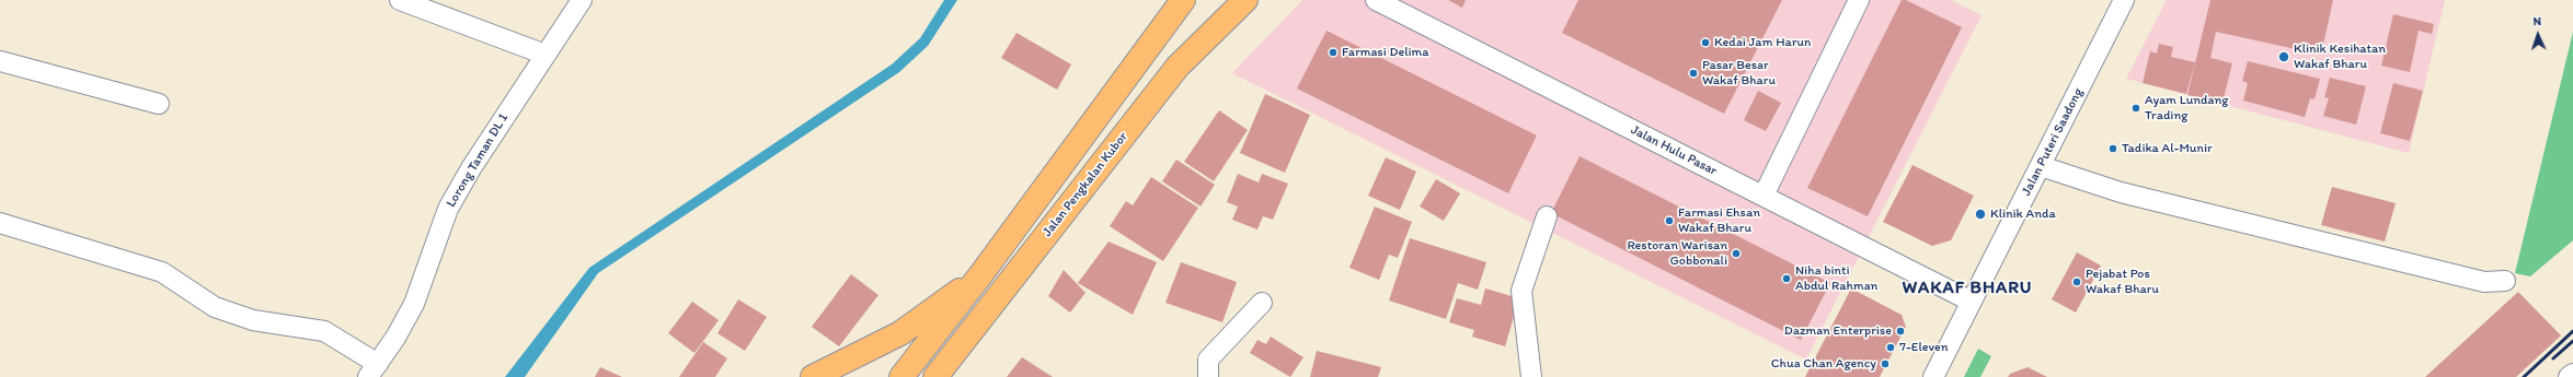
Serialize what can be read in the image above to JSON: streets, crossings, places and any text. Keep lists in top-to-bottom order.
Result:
{
  "streets": {
    "main road": ["Jalan Pengkalan Kubor"],
    "street": ["Jalan Puteri Saadong", "Jalan Hulu Pasar", "Lorong Taman DL 1"]
  },
  "crossings": [
    ["Jalan Puteri Saadong", "Jalan Hulu Pasar"]
  ],
  "districts": ["WAKAF BHARU"],
  "places": [
    "Kedai Jam Harun",
    "Farmasi Delima",
    "Klinik Kesihatan Wakaf Bharu",
    "Pasar Besar Wakaf Bharu",
    "Ayam Lundang Trading",
    "Tadika Al-Munir",
    "Klinik Anda",
    "Farmasi Ehsan Wakaf Bharu",
    "Restoran Warisan Gobbonali",
    "Niha binti Abdul Rahman",
    "Pejabat Pos Wakaf Bharu",
    "Dazman Enterprise",
    "7-Eleven",
    "Chua Chan Agency"
  ],
  "north": "top"
}
